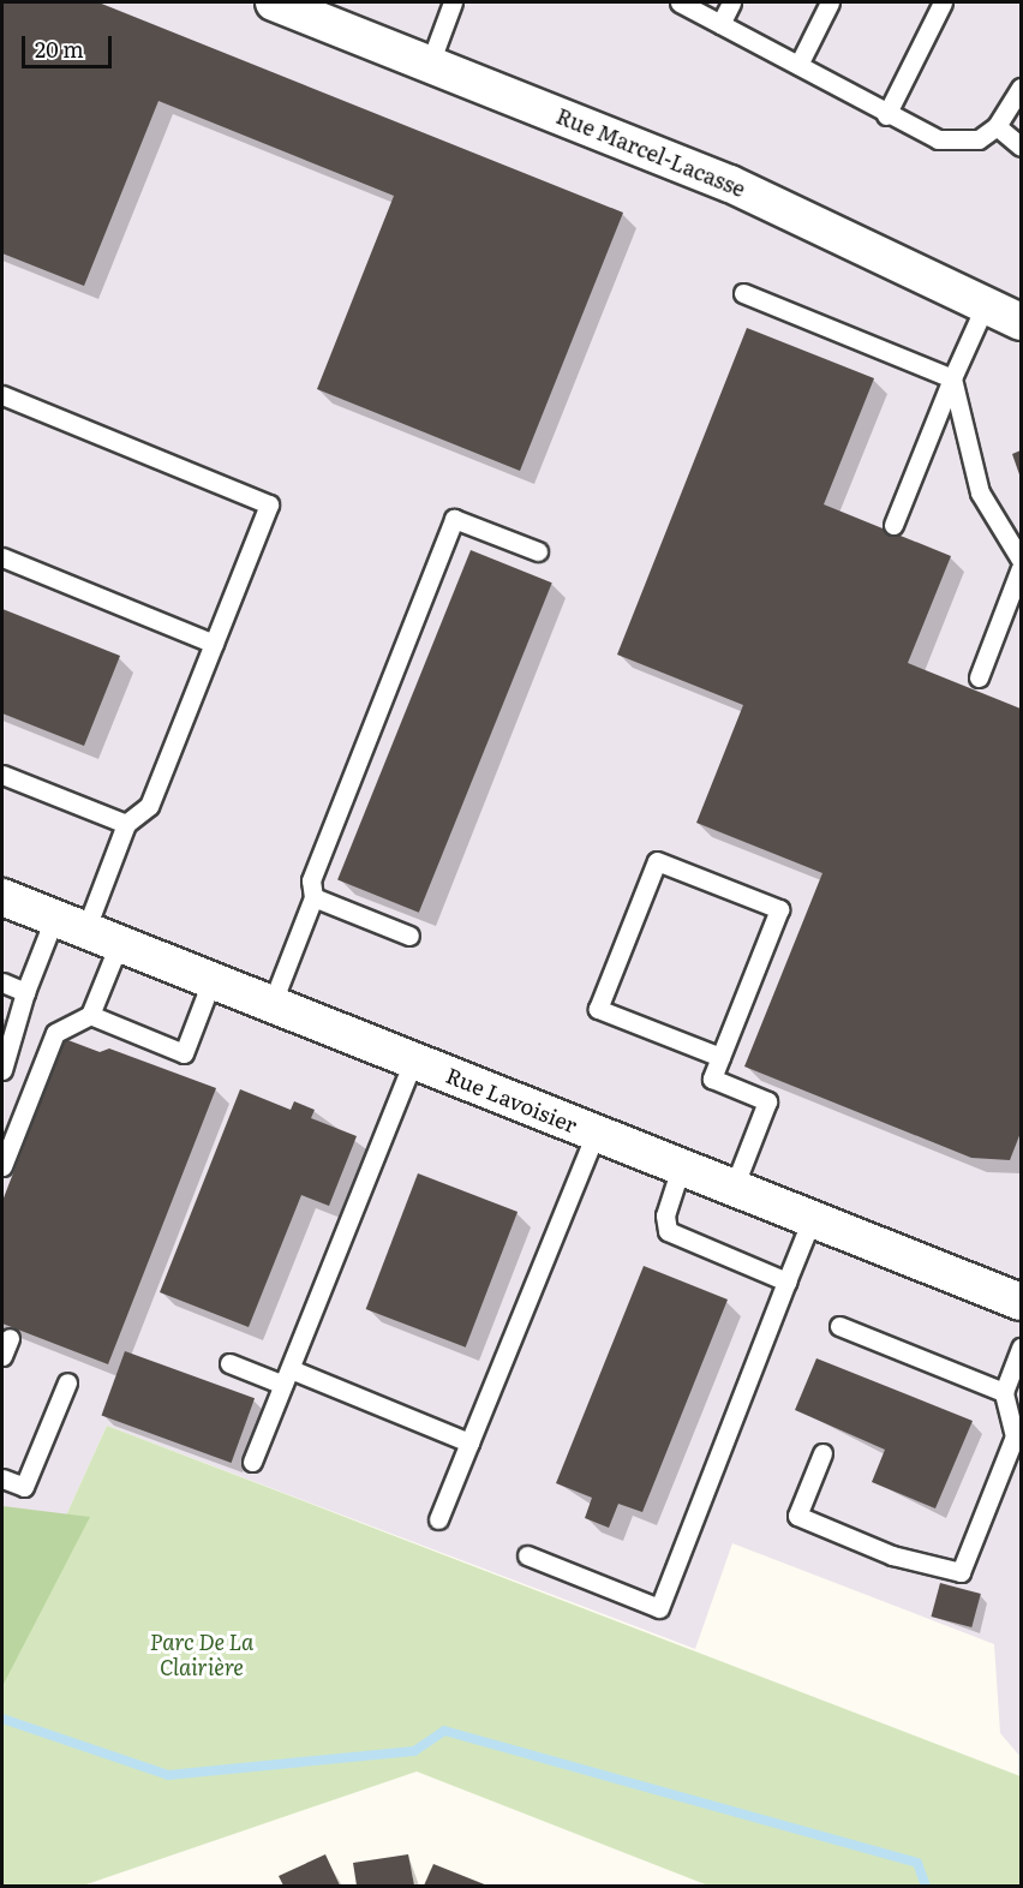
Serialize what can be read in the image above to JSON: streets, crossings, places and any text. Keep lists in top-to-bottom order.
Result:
{
  "streets": {
    "street": ["Rue Marcel-Lacasse", "Rue Lavoisier"]
  },
  "parks": ["Parc De La Clairière"],
  "scale_bar": "20 m"
}
